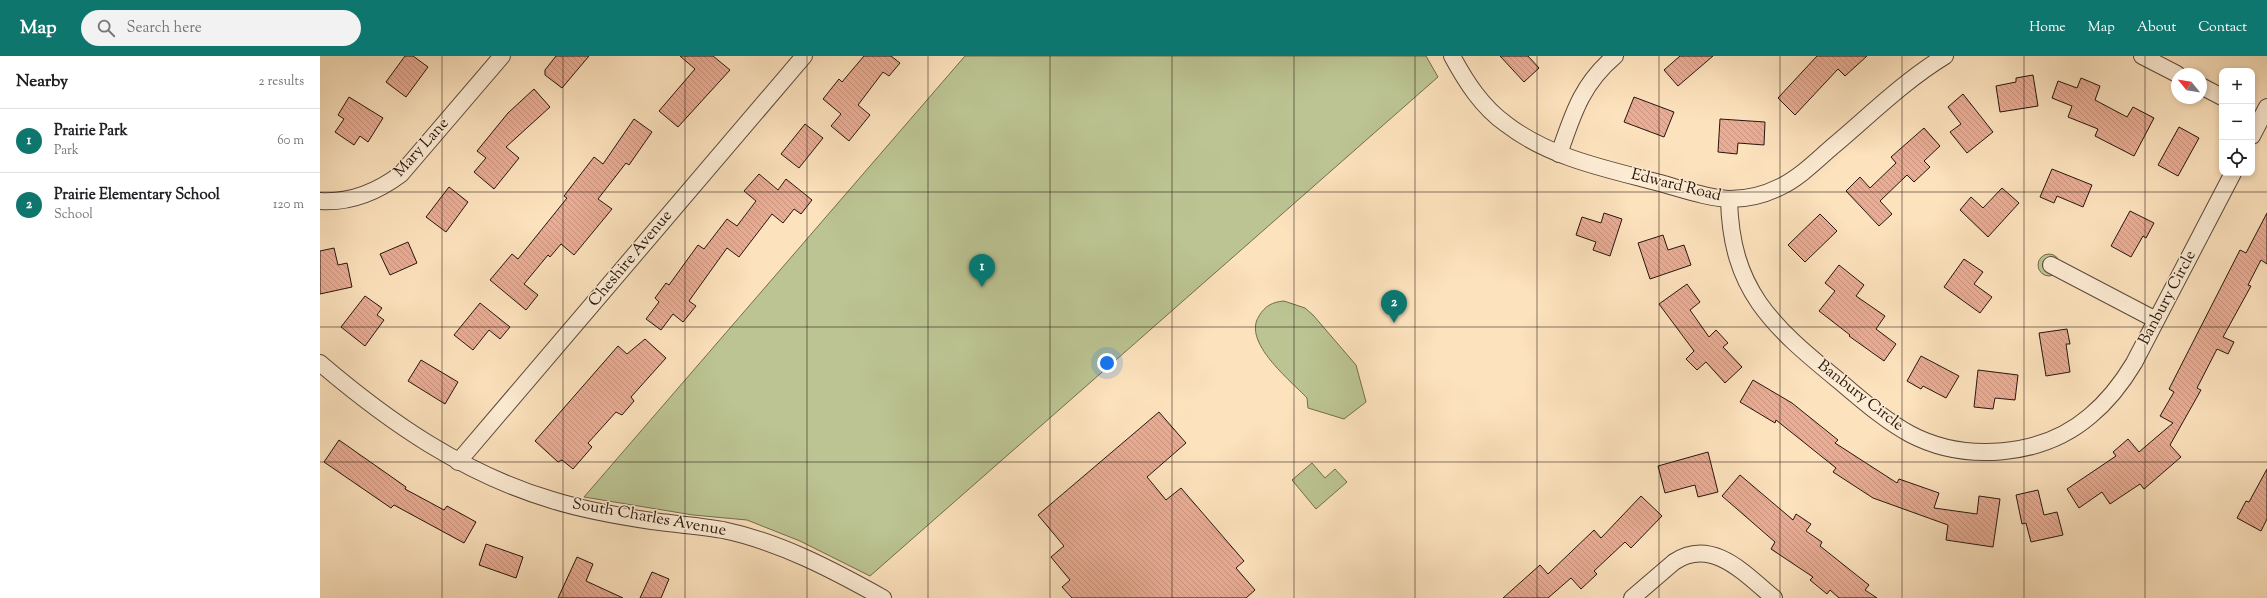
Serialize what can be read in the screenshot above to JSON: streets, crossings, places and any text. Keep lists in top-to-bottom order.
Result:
{
  "streets": {
    "street": [
      "Mary Lane",
      "Edward Road",
      "Cheshire Avenue",
      "Banbury Circle",
      "South Charles Avenue"
    ]
  },
  "crossings": [
    ["Edward Road", "Banbury Circle"],
    ["Cheshire Avenue", "South Charles Avenue"]
  ],
  "north": "top left",
  "page": {
    "header": "Map",
    "search": "Search here",
    "nav": [
      "Home",
      "Map",
      "About",
      "Contact"
    ],
    "heading": ["Nearby", "2 results"],
    "map_buttons": ["+", "−"],
    "list": [
      {
        "mark": "1",
        "name": "Prairie Park",
        "note": "Park",
        "value": "60 m"
      },
      {
        "mark": "2",
        "name": "Prairie Elementary School",
        "note": "School",
        "value": "120 m"
      }
    ],
    "pins": ["1", "2"]
  }
}
